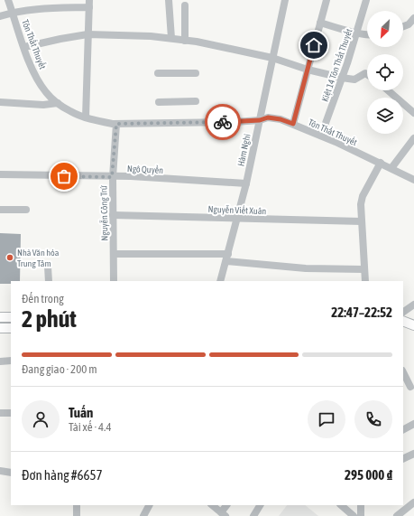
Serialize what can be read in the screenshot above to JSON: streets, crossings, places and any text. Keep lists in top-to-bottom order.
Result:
{
  "streets": {
    "street": [
      "Tôn Thất Thuyết",
      "Kiệt 14 Tôn Thất Thuyết",
      "Hàm Nghi",
      "Ngô Quyền",
      "Nguyễn Viết Xuân",
      "Nguyễn Công Trứ"
    ]
  },
  "crossings": [
    ["Tôn Thất Thuyết", "Kiệt 14 Tôn Thất Thuyết"],
    ["Tôn Thất Thuyết", "Hàm Nghi"],
    ["Tôn Thất Thuyết", "Nguyễn Công Trứ"],
    ["Hàm Nghi", "Ngô Quyền"],
    ["Hàm Nghi", "Nguyễn Viết Xuân"],
    ["Ngô Quyền", "Nguyễn Công Trứ"],
    ["Nguyễn Viết Xuân", "Nguyễn Công Trứ"]
  ],
  "places": ["Nhà Văn hóa Trung Tâm"],
  "north": "bottom left",
  "page": {
    "heading": ["2 phút", "Đến trong", "22:47–22:52"],
    "panel": [
      "Tuấn",
      "Tài xế · 4.4",
      "Đơn hàng #6657",
      "295 000 ₫"
    ],
    "bar": "Đang giao · 200 m"
  }
}
